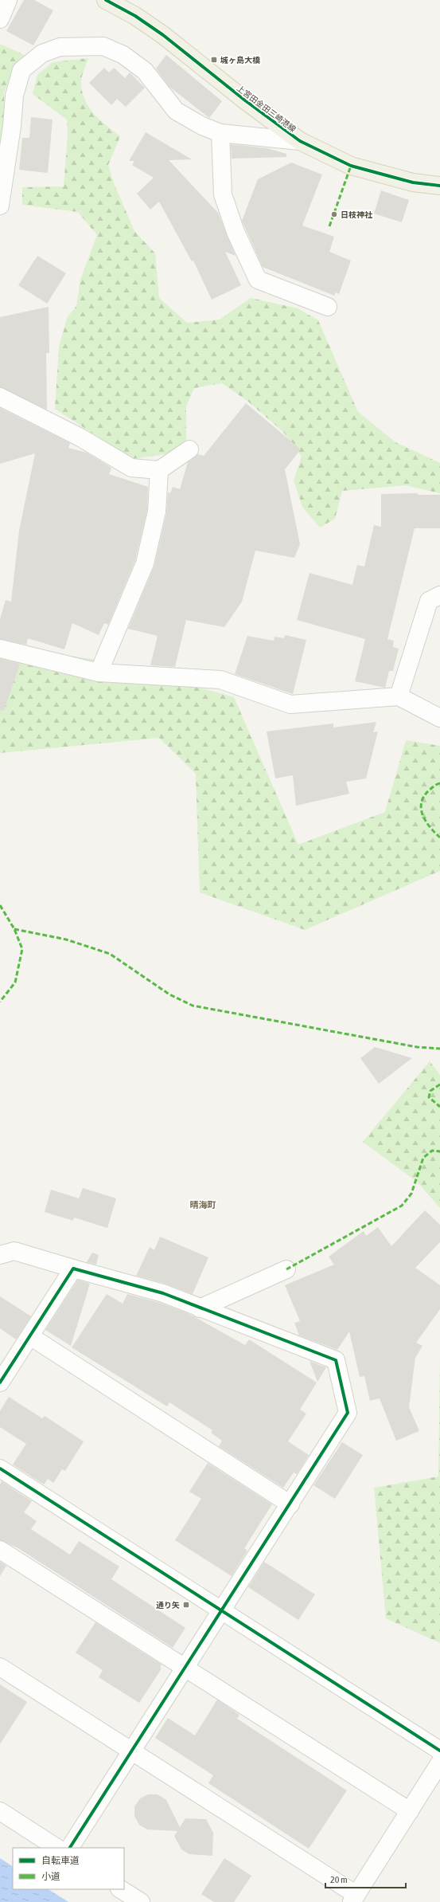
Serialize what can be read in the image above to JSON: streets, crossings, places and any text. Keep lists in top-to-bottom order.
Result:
{
  "streets": {
    "main road": ["上宮田金田三崎港線"]
  },
  "districts": ["晴海町"],
  "places": {
    "transit": ["城ヶ島大橋", "通り矢"],
    "other": ["日枝神社"]
  },
  "legend": ["自転車道", "小道"],
  "scale_bar": "20 m"
}
